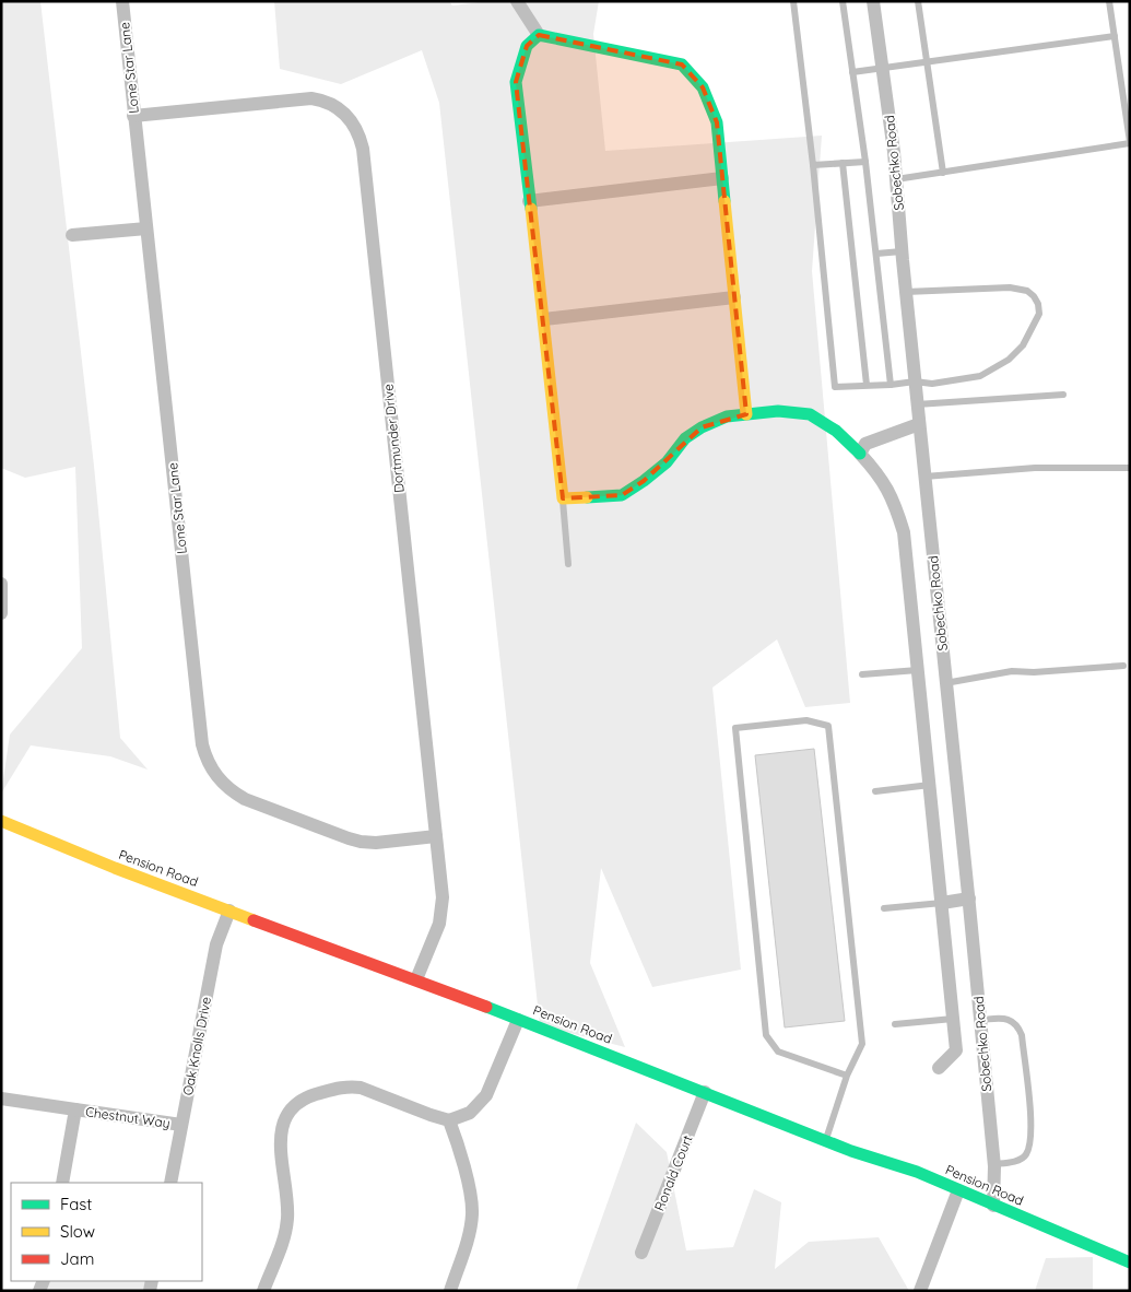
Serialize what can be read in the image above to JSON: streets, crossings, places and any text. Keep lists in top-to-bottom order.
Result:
{
  "streets": {
    "street": [
      "Lone Star Lane",
      "Sobechko Road",
      "Dortmunder Drive",
      "Pension Road",
      "Oak Knolls Drive",
      "Chestnut Way",
      "Ronald Court"
    ]
  },
  "crossings": [
    ["Lone Star Lane", "Dortmunder Drive"],
    ["Sobechko Road", "Pension Road"],
    ["Dortmunder Drive", "Pension Road"],
    ["Pension Road", "Oak Knolls Drive"],
    ["Pension Road", "Ronald Court"],
    ["Oak Knolls Drive", "Chestnut Way"]
  ],
  "legend": ["Fast", "Slow", "Jam"]
}
